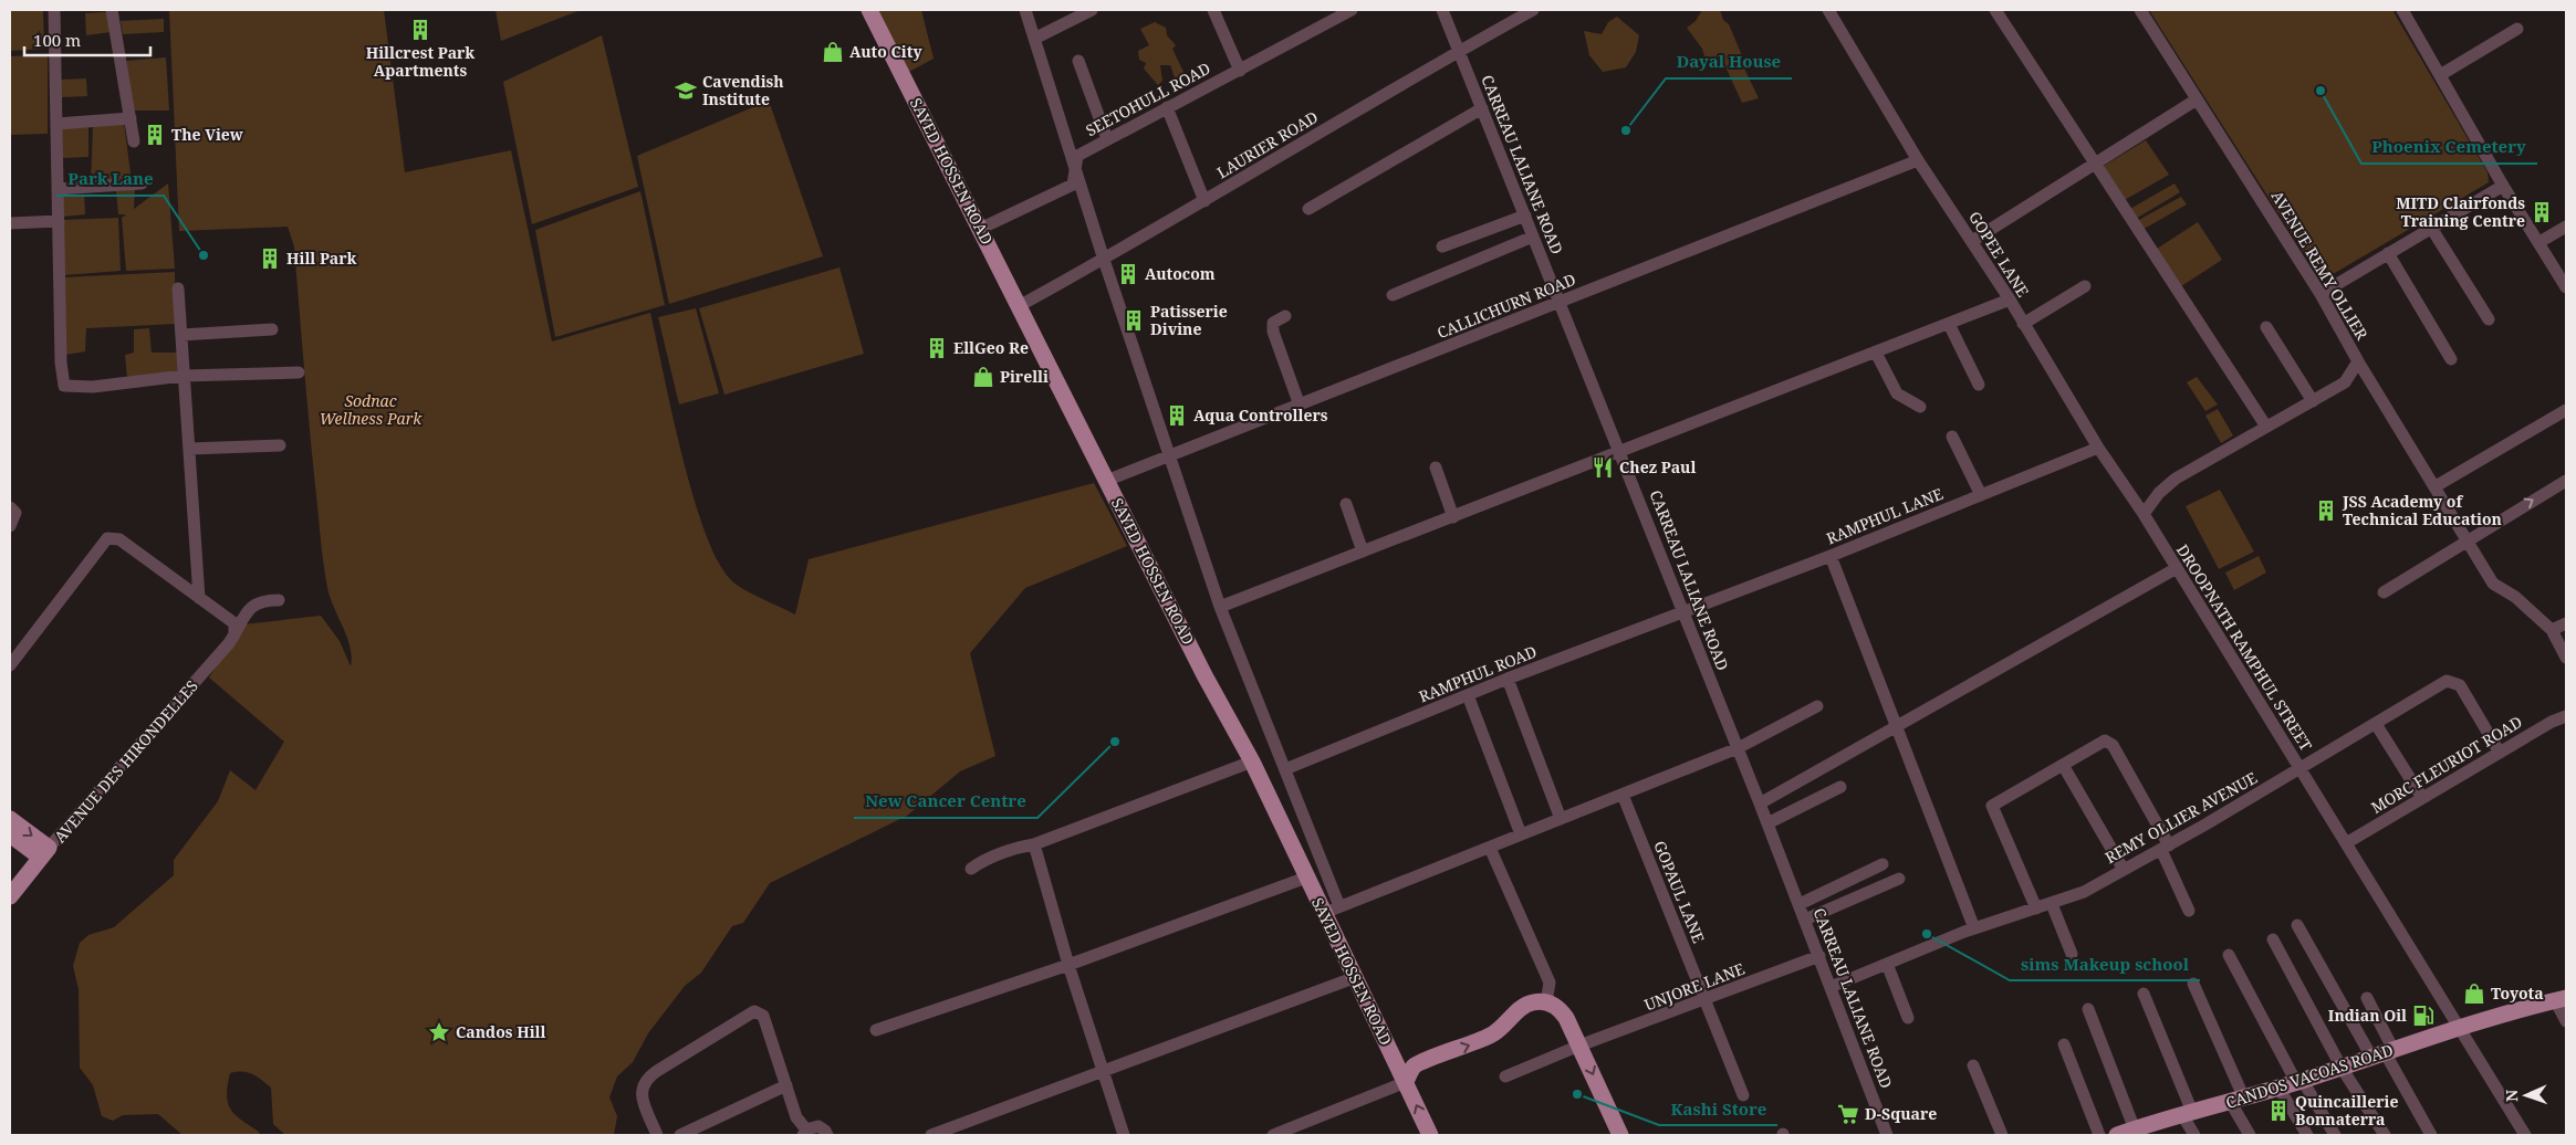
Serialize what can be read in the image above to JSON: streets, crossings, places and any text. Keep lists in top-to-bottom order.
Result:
{
  "streets": {
    "main road": ["SAYED HOSSEN ROAD", "AVENUE DES HIRONDELLES", "CANDOS VACOAS ROAD"],
    "street": [
      "SEETOHULL ROAD",
      "LAURIER ROAD",
      "CARREAU LALIANE ROAD",
      "GOPEE LANE",
      "AVENUE REMY OLLIER",
      "CALLICHURN ROAD",
      "RAMPHUL LANE",
      "DROOPNATH RAMPHUL STREET",
      "RAMPHUL ROAD",
      "MORC FLEURIOT ROAD",
      "REMY OLLIER AVENUE",
      "GOPAUL LANE",
      "UNJORE LANE"
    ]
  },
  "crossings": [
    ["SEETOHULL ROAD", "SAYED HOSSEN ROAD"],
    ["LAURIER ROAD", "CARREAU LALIANE ROAD"],
    ["LAURIER ROAD", "SAYED HOSSEN ROAD"],
    ["CARREAU LALIANE ROAD", "CALLICHURN ROAD"],
    ["CARREAU LALIANE ROAD", "RAMPHUL LANE"],
    ["CARREAU LALIANE ROAD", "RAMPHUL ROAD"],
    ["CARREAU LALIANE ROAD", "REMY OLLIER AVENUE"],
    ["CARREAU LALIANE ROAD", "UNJORE LANE"],
    ["SAYED HOSSEN ROAD", "CALLICHURN ROAD"],
    ["GOPEE LANE", "CALLICHURN ROAD"],
    ["GOPEE LANE", "RAMPHUL LANE"],
    ["GOPEE LANE", "DROOPNATH RAMPHUL STREET"],
    ["RAMPHUL LANE", "RAMPHUL ROAD"],
    ["DROOPNATH RAMPHUL STREET", "MORC FLEURIOT ROAD"],
    ["DROOPNATH RAMPHUL STREET", "REMY OLLIER AVENUE"],
    ["DROOPNATH RAMPHUL STREET", "CANDOS VACOAS ROAD"],
    ["MORC FLEURIOT ROAD", "REMY OLLIER AVENUE"],
    ["GOPAUL LANE", "UNJORE LANE"]
  ],
  "parks": ["Sodnac Wellness Park"],
  "places": {
    "building": [
      "Hillcrest Park Apartments",
      "The View",
      "MITD Clairfonds Training Centre",
      "Hill Park",
      "Autocom",
      "Patisserie Divine",
      "EllGeo Re",
      "Aqua Controllers",
      "JSS Academy of Technical Education",
      "Quincaillerie Bonnaterra"
    ],
    "shop": ["Auto City", "Pirelli", "Toyota"],
    "school or university": ["Cavendish Institute"],
    "other": [
      "Phoenix Cemetery",
      "Dayal House",
      "Park Lane",
      "New Cancer Centre",
      "sims Makeup school",
      "Kashi Store"
    ],
    "restaurant": ["Chez Paul"],
    "fuel station": ["Indian Oil"],
    "place": ["Candos Hill"],
    "supermarket": ["D-Square"]
  },
  "scale_bar": "100 m",
  "north": "left"
}
